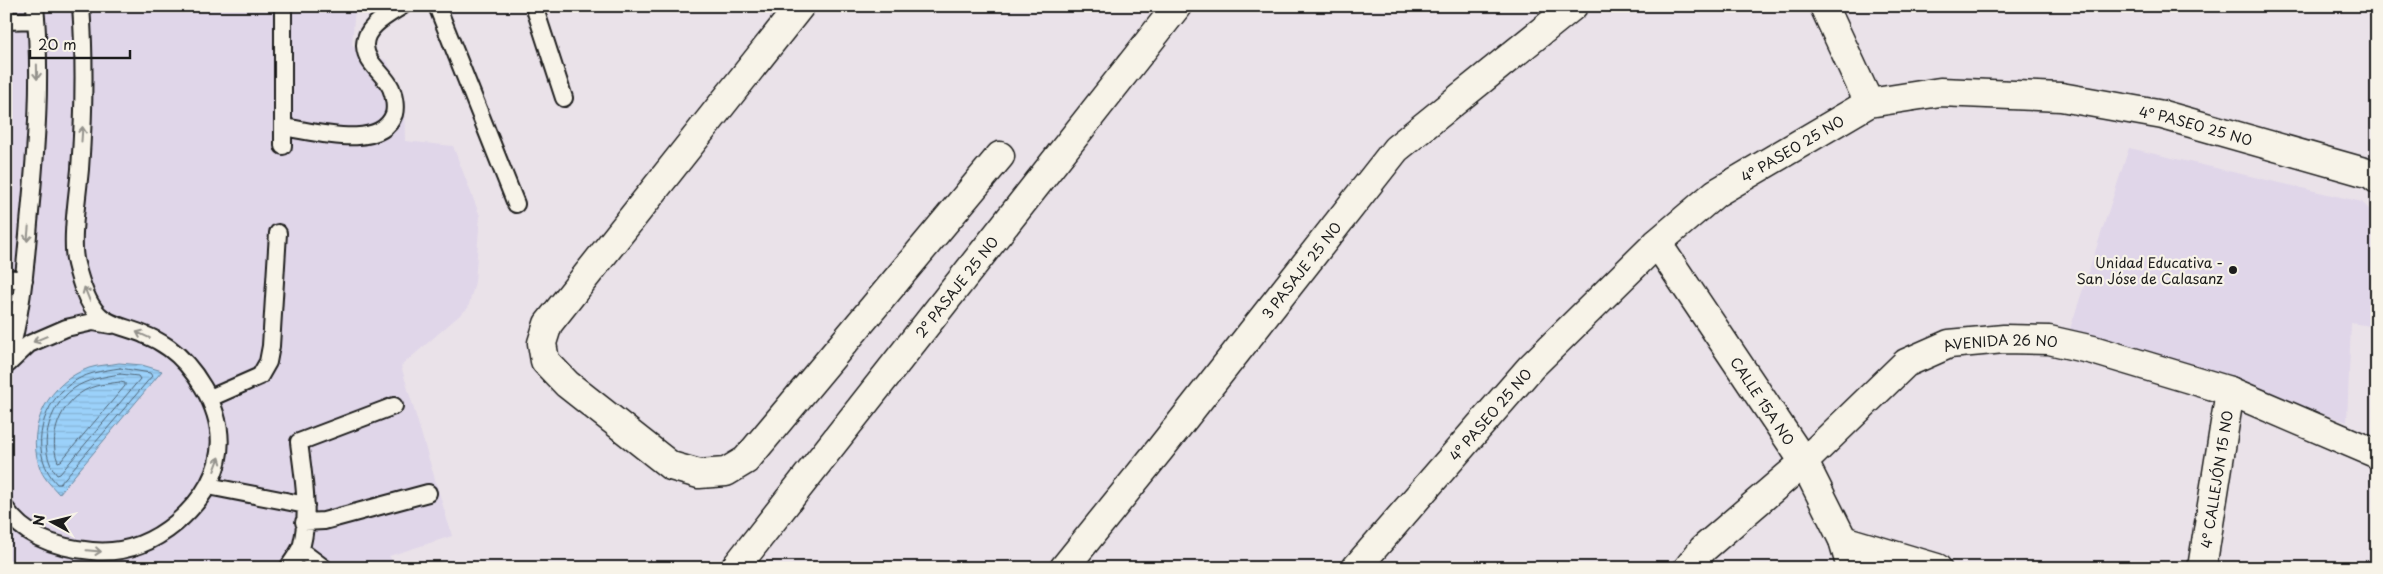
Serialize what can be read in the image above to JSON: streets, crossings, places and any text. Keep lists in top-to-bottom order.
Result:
{
  "streets": {
    "street": [
      "4° PASEO 25 NO",
      "3 PASAJE 25 NO",
      "2° PASAJE 25 NO",
      "AVENIDA 26 NO",
      "CALLE 15A NO",
      "4° CALLEJÓN 15 NO"
    ]
  },
  "crossings": [
    ["4° PASEO 25 NO", "CALLE 15A NO"],
    ["AVENIDA 26 NO", "CALLE 15A NO"],
    ["AVENIDA 26 NO", "4° CALLEJÓN 15 NO"]
  ],
  "places": ["Unidad Educativa - San Jóse de Calasanz"],
  "scale_bar": "20 m",
  "north": "left"
}
